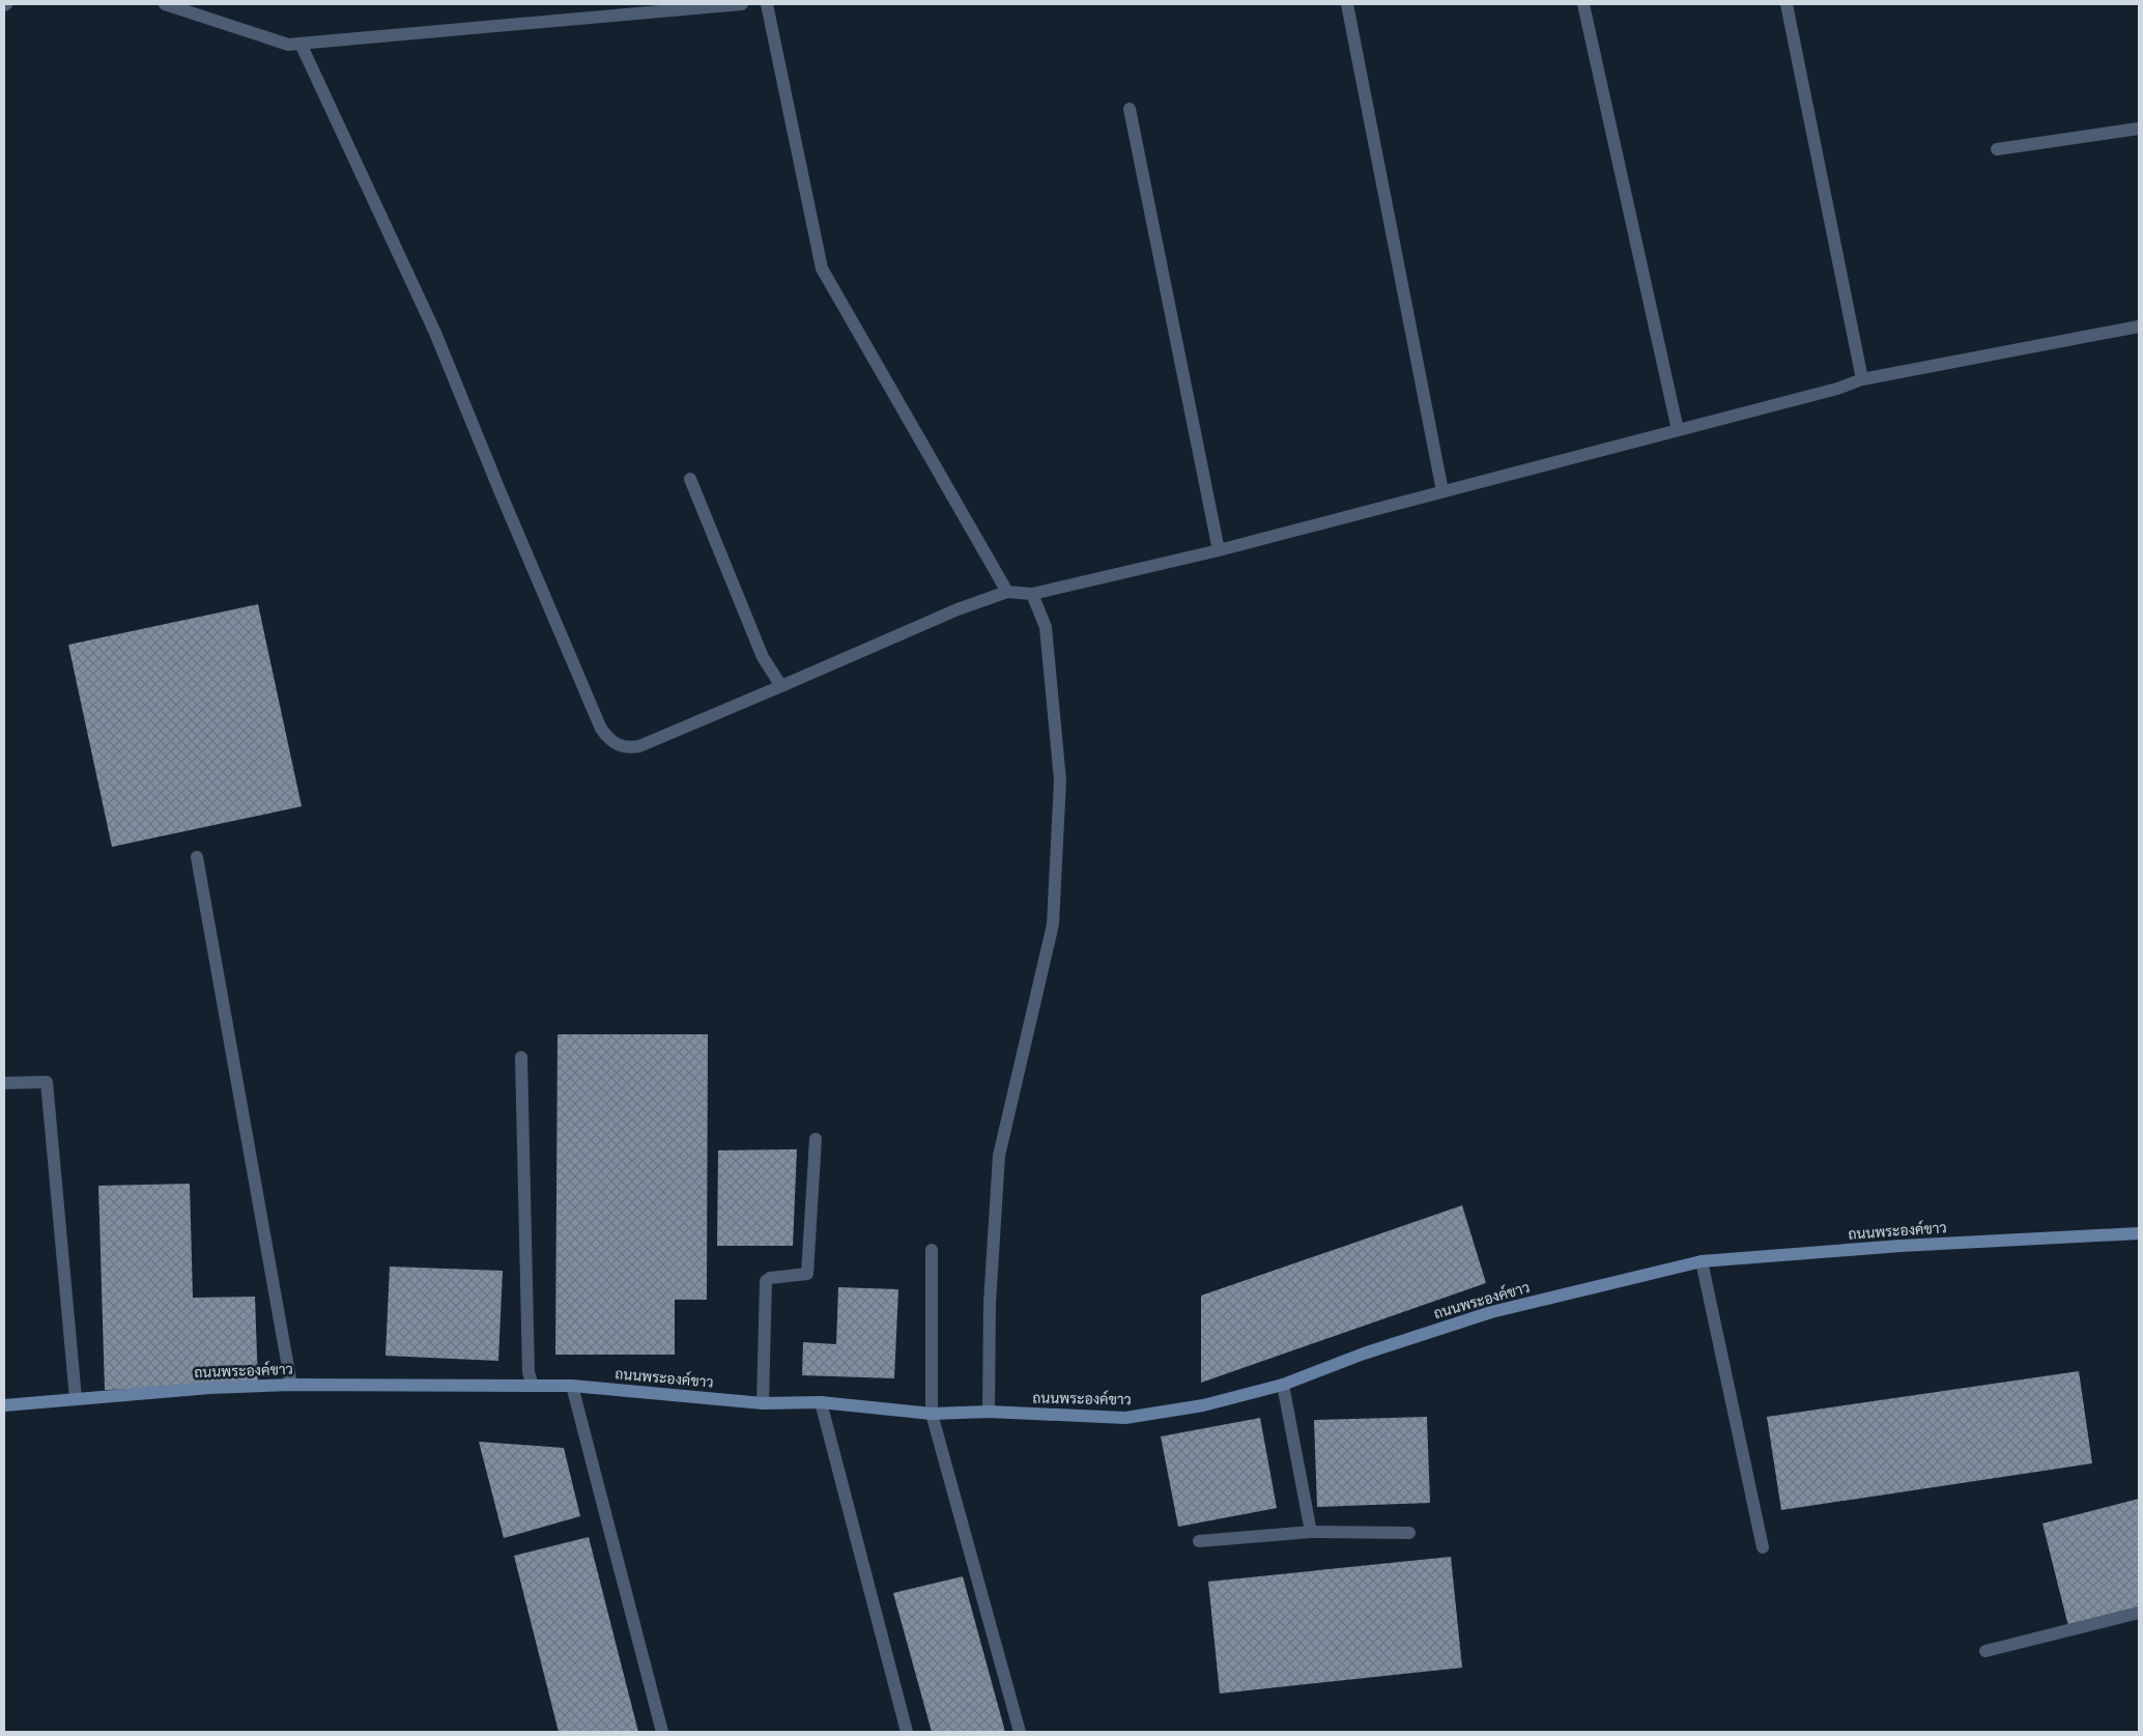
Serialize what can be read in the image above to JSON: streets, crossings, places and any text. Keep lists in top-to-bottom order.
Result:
{
  "streets": {
    "street": ["ถนนพระองค์ขาว"]
  }
}
